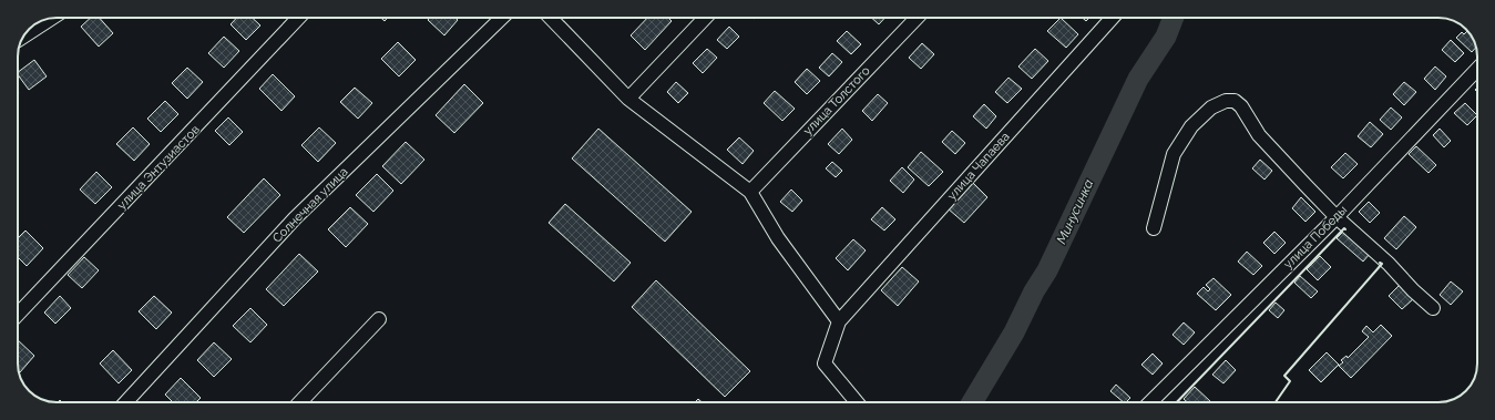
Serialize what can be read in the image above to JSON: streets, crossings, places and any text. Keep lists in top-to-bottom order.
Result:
{
  "streets": {
    "street": [
      "улица Толстого",
      "улица Чапаева",
      "улица Энтузиастов",
      "Солнечная улица",
      "улица Победы"
    ]
  },
  "water": ["Минусинка"]
}
